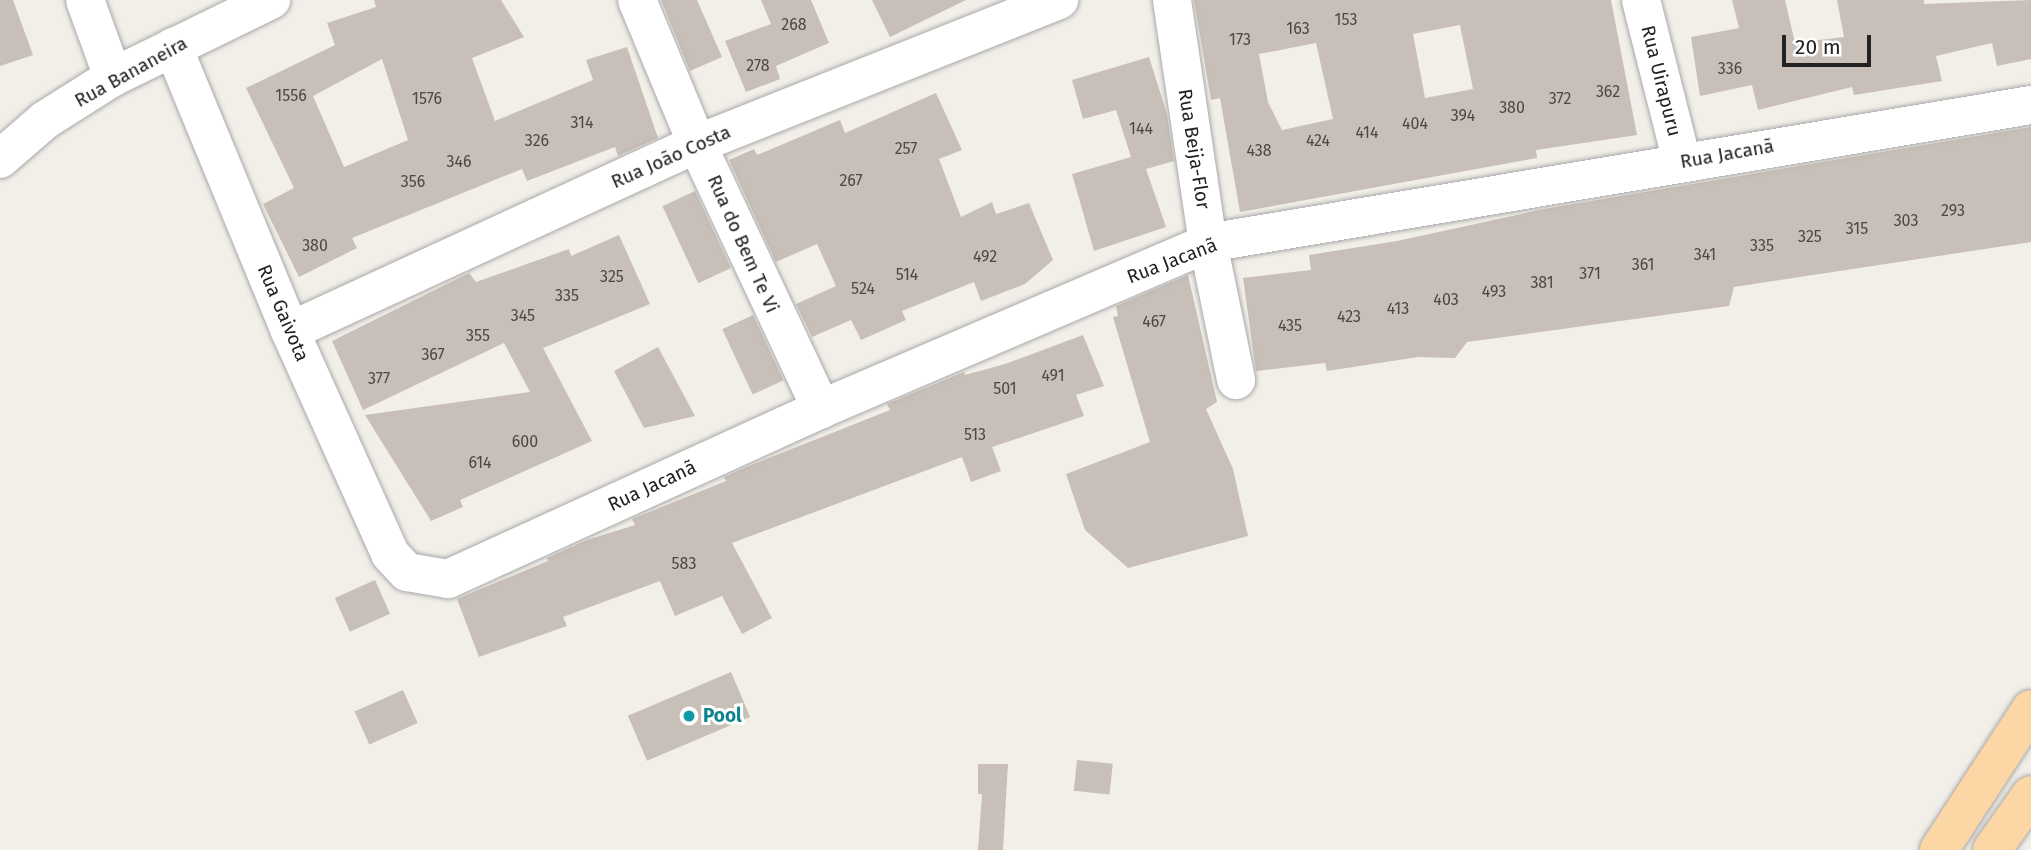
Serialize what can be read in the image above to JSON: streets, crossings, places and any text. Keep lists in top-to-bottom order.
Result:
{
  "streets": {
    "street": [
      "Rua Bananeira",
      "Rua Uirapuru",
      "Rua Beija-Flor",
      "Rua Jacanã",
      "Rua João Costa",
      "Rua do Bem Te Vi",
      "Rua Gaivota"
    ]
  },
  "crossings": [
    ["Rua Bananeira", "Rua Gaivota"],
    ["Rua Uirapuru", "Rua Jacanã"],
    ["Rua Beija-Flor", "Rua Jacanã"],
    ["Rua Jacanã", "Rua do Bem Te Vi"],
    ["Rua Jacanã", "Rua Gaivota"],
    ["Rua João Costa", "Rua do Bem Te Vi"],
    ["Rua João Costa", "Rua Gaivota"]
  ],
  "places": ["Pool"],
  "house_numbers": [
    "153",
    "268",
    "163",
    "173",
    "278",
    "336",
    "362",
    "1556",
    "1576",
    "372",
    "380",
    "394",
    "314",
    "404",
    "144",
    "414",
    "326",
    "424",
    "257",
    "438",
    "346",
    "267",
    "356",
    "293",
    "303",
    "315",
    "325",
    "380",
    "335",
    "341",
    "492",
    "361",
    "371",
    "514",
    "325",
    "381",
    "524",
    "493",
    "335",
    "403",
    "413",
    "345",
    "423",
    "467",
    "435",
    "355",
    "367",
    "491",
    "377",
    "501",
    "513",
    "600",
    "614",
    "583"
  ],
  "scale_bar": "20 m"
}
